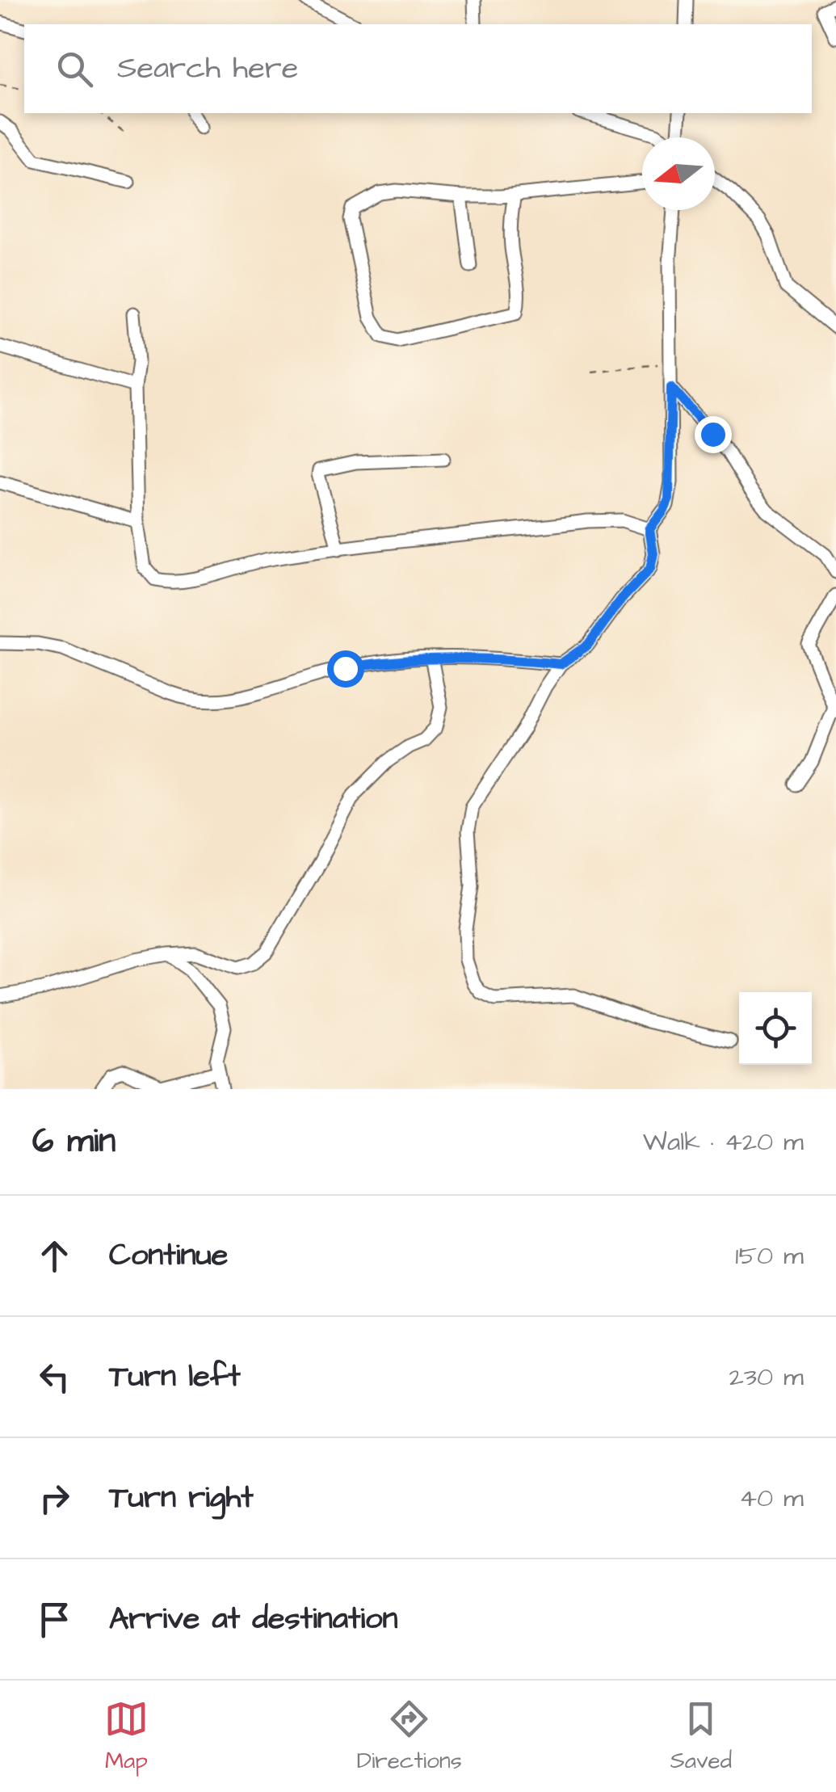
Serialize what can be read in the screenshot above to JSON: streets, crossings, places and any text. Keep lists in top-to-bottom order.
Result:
{
  "north": "left",
  "page": {
    "search": "Search here",
    "heading": ["6 min", "Walk · 420 m"],
    "list": [
      ["Continue", "150 m"],
      ["Turn left", "230 m"],
      ["Turn right", "40 m"],
      "Arrive at destination"
    ],
    "nav": ["Map", "Directions", "Saved"]
  }
}
